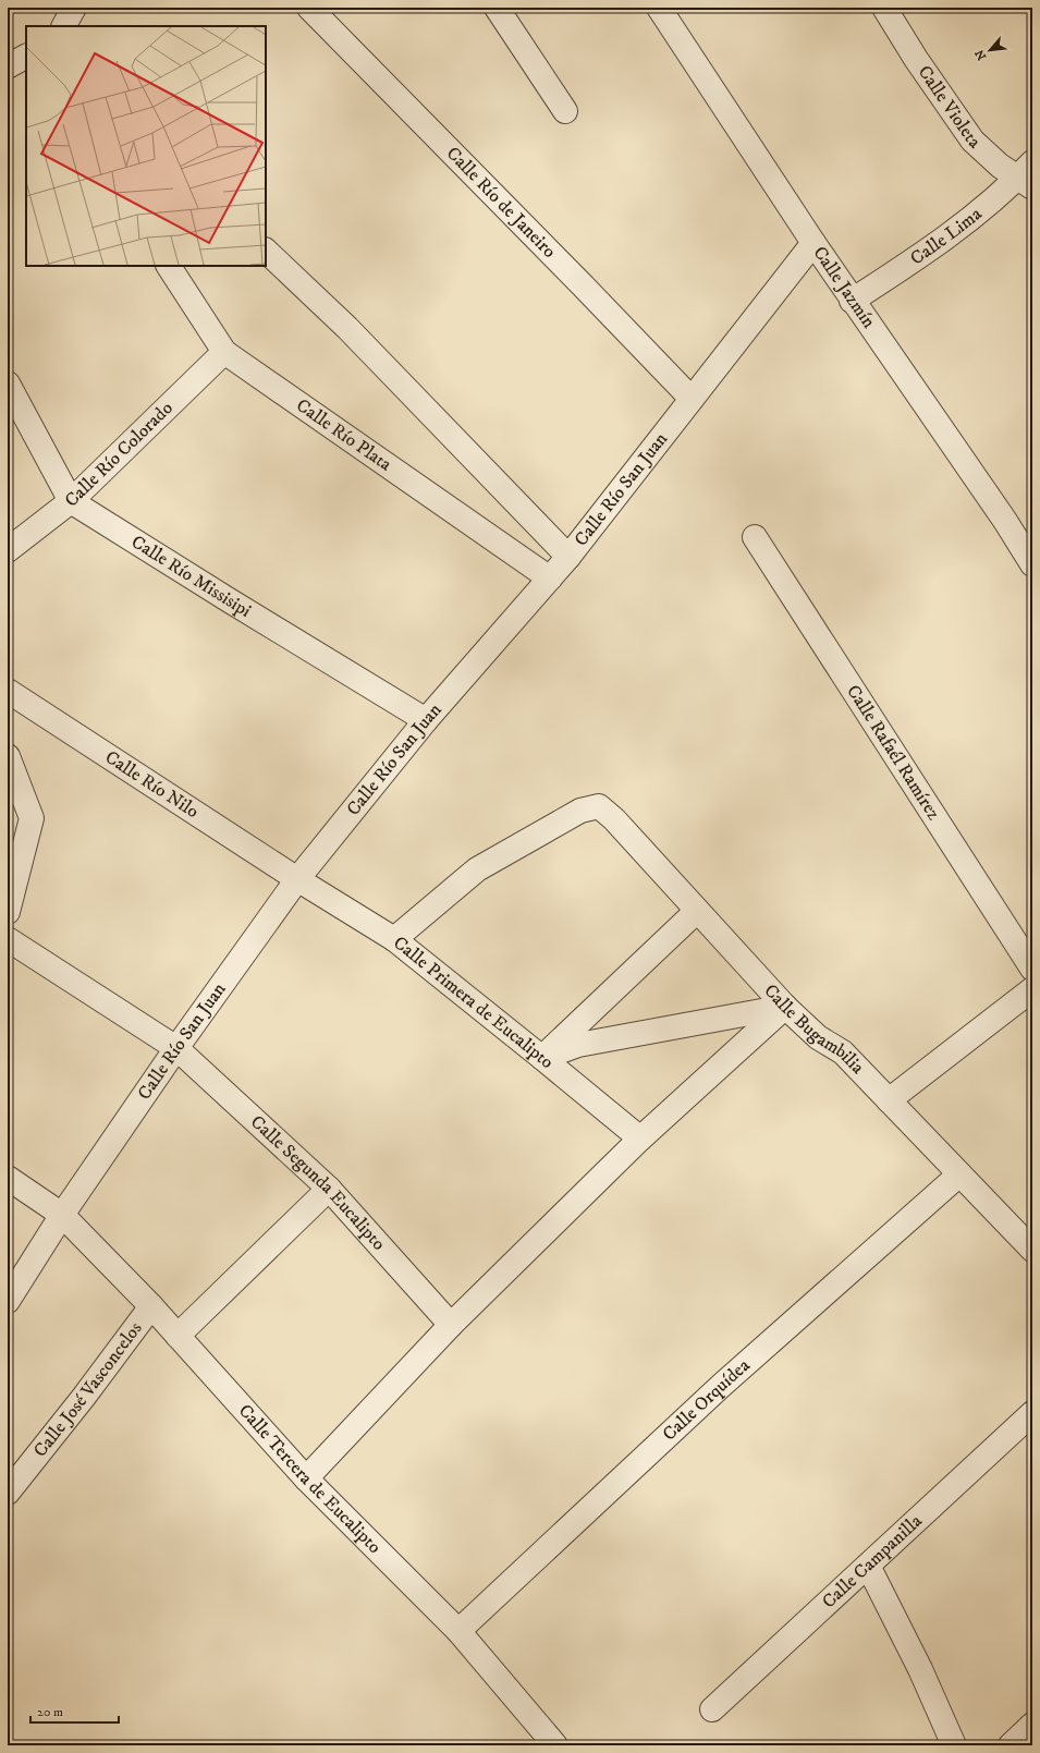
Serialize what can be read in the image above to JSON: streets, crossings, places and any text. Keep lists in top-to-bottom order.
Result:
{
  "streets": {
    "street": [
      "Calle Violeta",
      "Calle Río de Janeiro",
      "Calle Lima",
      "Calle Jazmín",
      "Calle Río Plata",
      "Calle Río Colorado",
      "Calle Río San Juan",
      "Calle Río Missisipi",
      "Calle Rafaél Ramírez",
      "Calle Río Nilo",
      "Calle Primera de Eucalipto",
      "Calle Bugambilia",
      "Calle Segunda Eucalipto",
      "Calle José Vasconcelos",
      "Calle Orquídea",
      "Calle Tercera de Eucalipto",
      "Calle Campanilla"
    ]
  },
  "crossings": [
    ["Calle Violeta", "Calle Lima"],
    ["Calle Río de Janeiro", "Calle Río San Juan"],
    ["Calle Lima", "Calle Jazmín"],
    ["Calle Jazmín", "Calle Río San Juan"],
    ["Calle Río Plata", "Calle Río Colorado"],
    ["Calle Río Plata", "Calle Río San Juan"],
    ["Calle Río Colorado", "Calle Río Missisipi"],
    ["Calle Río San Juan", "Calle Río Missisipi"],
    ["Calle Río San Juan", "Calle Río Nilo"],
    ["Calle Río San Juan", "Calle Primera de Eucalipto"],
    ["Calle Río San Juan", "Calle Segunda Eucalipto"],
    ["Calle Río San Juan", "Calle Tercera de Eucalipto"],
    ["Calle Río Nilo", "Calle Primera de Eucalipto"],
    ["Calle Primera de Eucalipto", "Calle Bugambilia"],
    ["Calle Bugambilia", "Calle Orquídea"],
    ["Calle José Vasconcelos", "Calle Tercera de Eucalipto"],
    ["Calle Orquídea", "Calle Tercera de Eucalipto"]
  ],
  "scale_bar": "20 m",
  "north": "bottom left"
}
